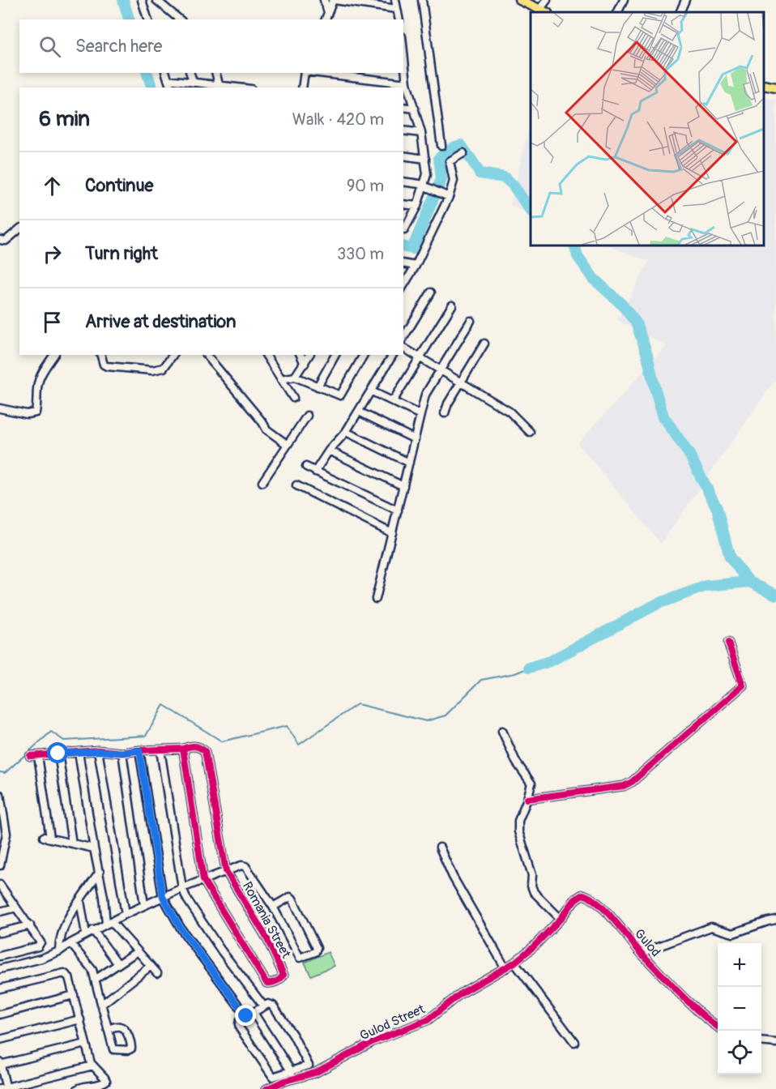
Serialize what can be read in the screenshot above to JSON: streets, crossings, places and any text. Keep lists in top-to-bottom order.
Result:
{
  "streets": {
    "street": ["Romania Street", "Gulod", "Gulod Street"]
  },
  "crossings": [
    ["Gulod", "Gulod Street"]
  ],
  "page": {
    "search": "Search here",
    "heading": ["6 min", "Walk · 420 m"],
    "list": [
      ["Continue", "90 m"],
      ["Turn right", "330 m"],
      "Arrive at destination"
    ],
    "map_buttons": ["+", "−"]
  }
}
